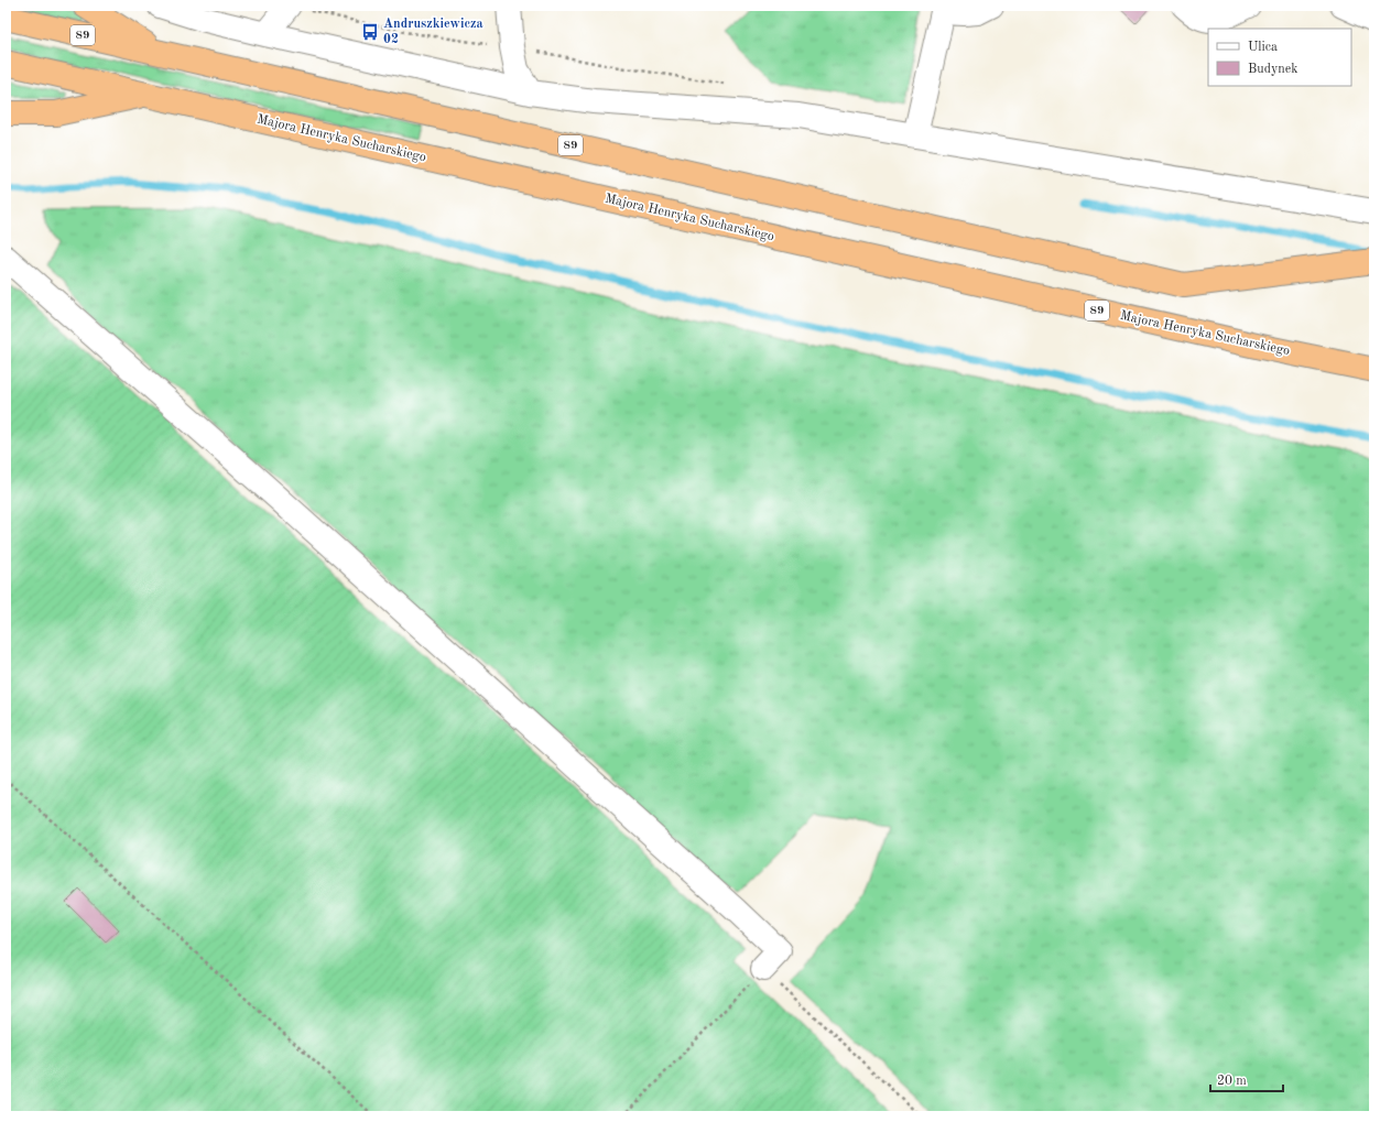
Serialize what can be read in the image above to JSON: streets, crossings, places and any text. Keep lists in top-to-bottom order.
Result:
{
  "streets": {
    "highway": ["89", "Majora Henryka Sucharskiego"]
  },
  "places": {
    "bus stop": ["Andruszkiewicza 02"]
  },
  "legend": ["Ulica", "Budynek"],
  "scale_bar": "20 m"
}
